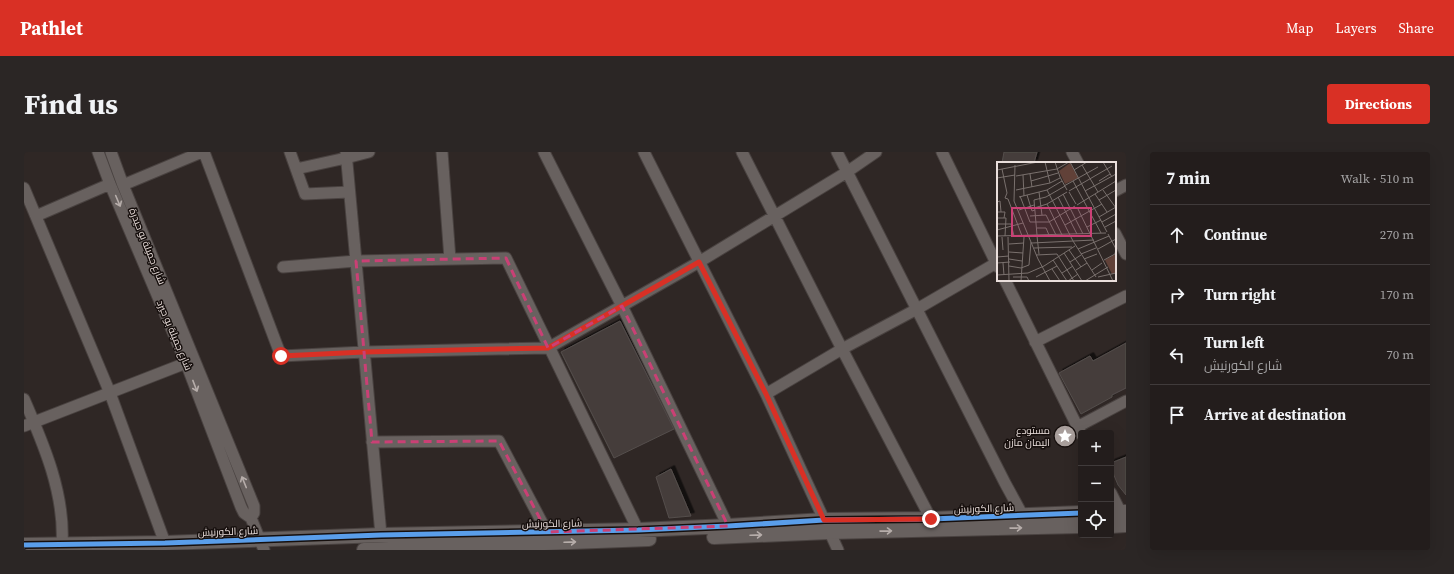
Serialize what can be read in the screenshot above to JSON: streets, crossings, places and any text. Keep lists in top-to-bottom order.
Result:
{
  "streets": {
    "street": ["شارع جميلة بو حيدرة", "شارع جميلة بو حيرد", "شارع الكورنيش"]
  },
  "crossings": [
    ["شارع جميلة بو حيدرة", "شارع جميلة بو حيرد"]
  ],
  "places": {
    "place": ["مستودع اليمان مازن"]
  },
  "page": {
    "header": "Pathlet",
    "nav": ["Map", "Layers", "Share"],
    "buttons": "Directions",
    "title": "Find us",
    "heading": ["7 min", "Walk · 510 m"],
    "list": [
      ["Continue", "270 m"],
      ["Turn right", "170 m"],
      ["Turn left", "شارع الكورنيش", "70 m"],
      "Arrive at destination"
    ],
    "map_buttons": ["+", "−"]
  }
}
